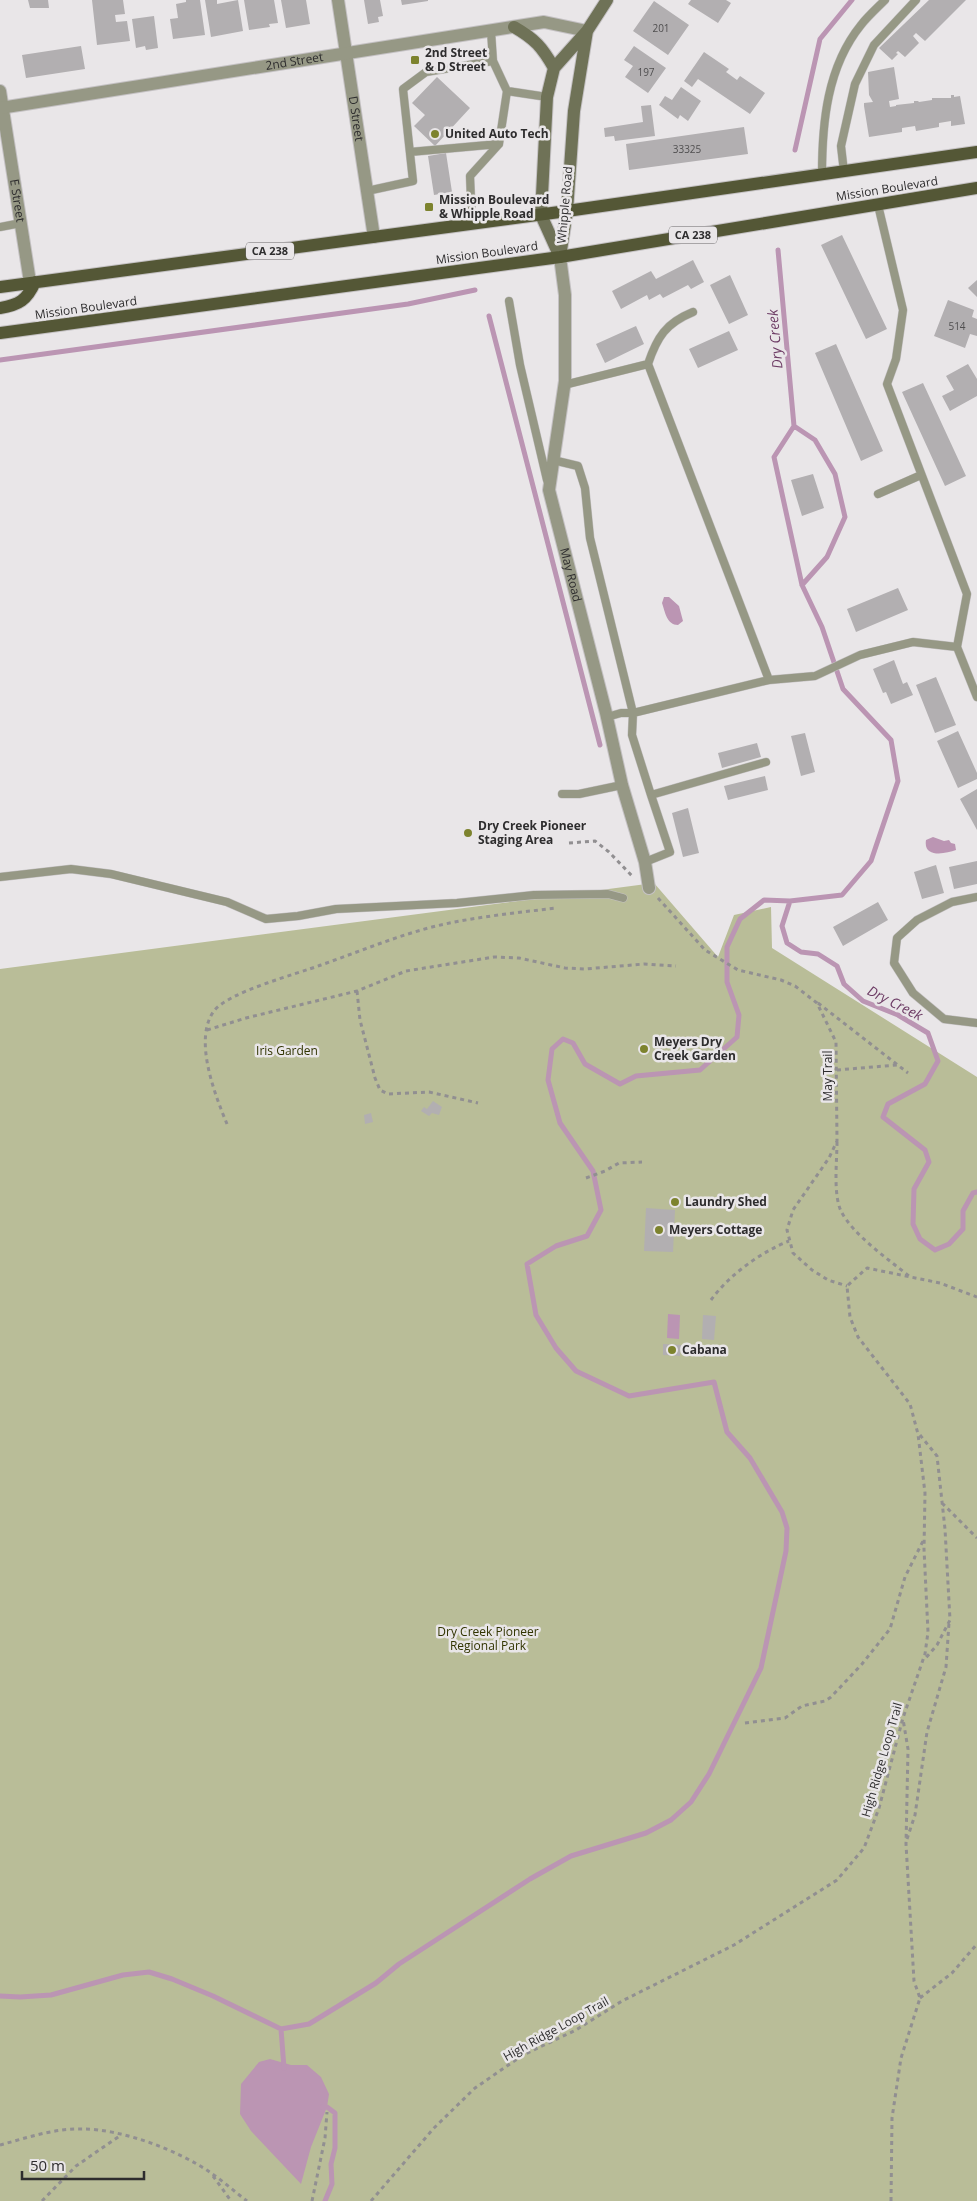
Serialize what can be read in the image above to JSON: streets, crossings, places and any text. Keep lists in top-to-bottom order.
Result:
{
  "streets": {
    "main road": ["Mission Boulevard", "Whipple Road", "CA 238"],
    "street": [
      "2nd Street",
      "D Street",
      "E Street",
      "May Road"
    ],
    "path": ["May Trail", "High Ridge Loop Trail"]
  },
  "crossings": [
    ["2nd Street", "D Street"],
    ["2nd Street", "E Street"],
    ["2nd Street", "Whipple Road"],
    ["D Street", "Mission Boulevard"],
    ["Mission Boulevard", "E Street"],
    ["Mission Boulevard", "Whipple Road"],
    ["Mission Boulevard", "May Road"],
    ["Whipple Road", "May Road"],
    ["May Road", "May Trail"]
  ],
  "water": ["Dry Creek"],
  "parks": ["Iris Garden", "Dry Creek Pioneer Regional Park"],
  "places": {
    "transit": ["2nd Street & D Street", "Mission Boulevard & Whipple Road"],
    "other": [
      "United Auto Tech",
      "Dry Creek Pioneer Staging Area",
      "Meyers Dry Creek Garden",
      "Laundry Shed",
      "Meyers Cottage",
      "Cabana"
    ]
  },
  "house_numbers": [
    "201",
    "197",
    "33325",
    "514"
  ],
  "scale_bar": "50 m"
}
